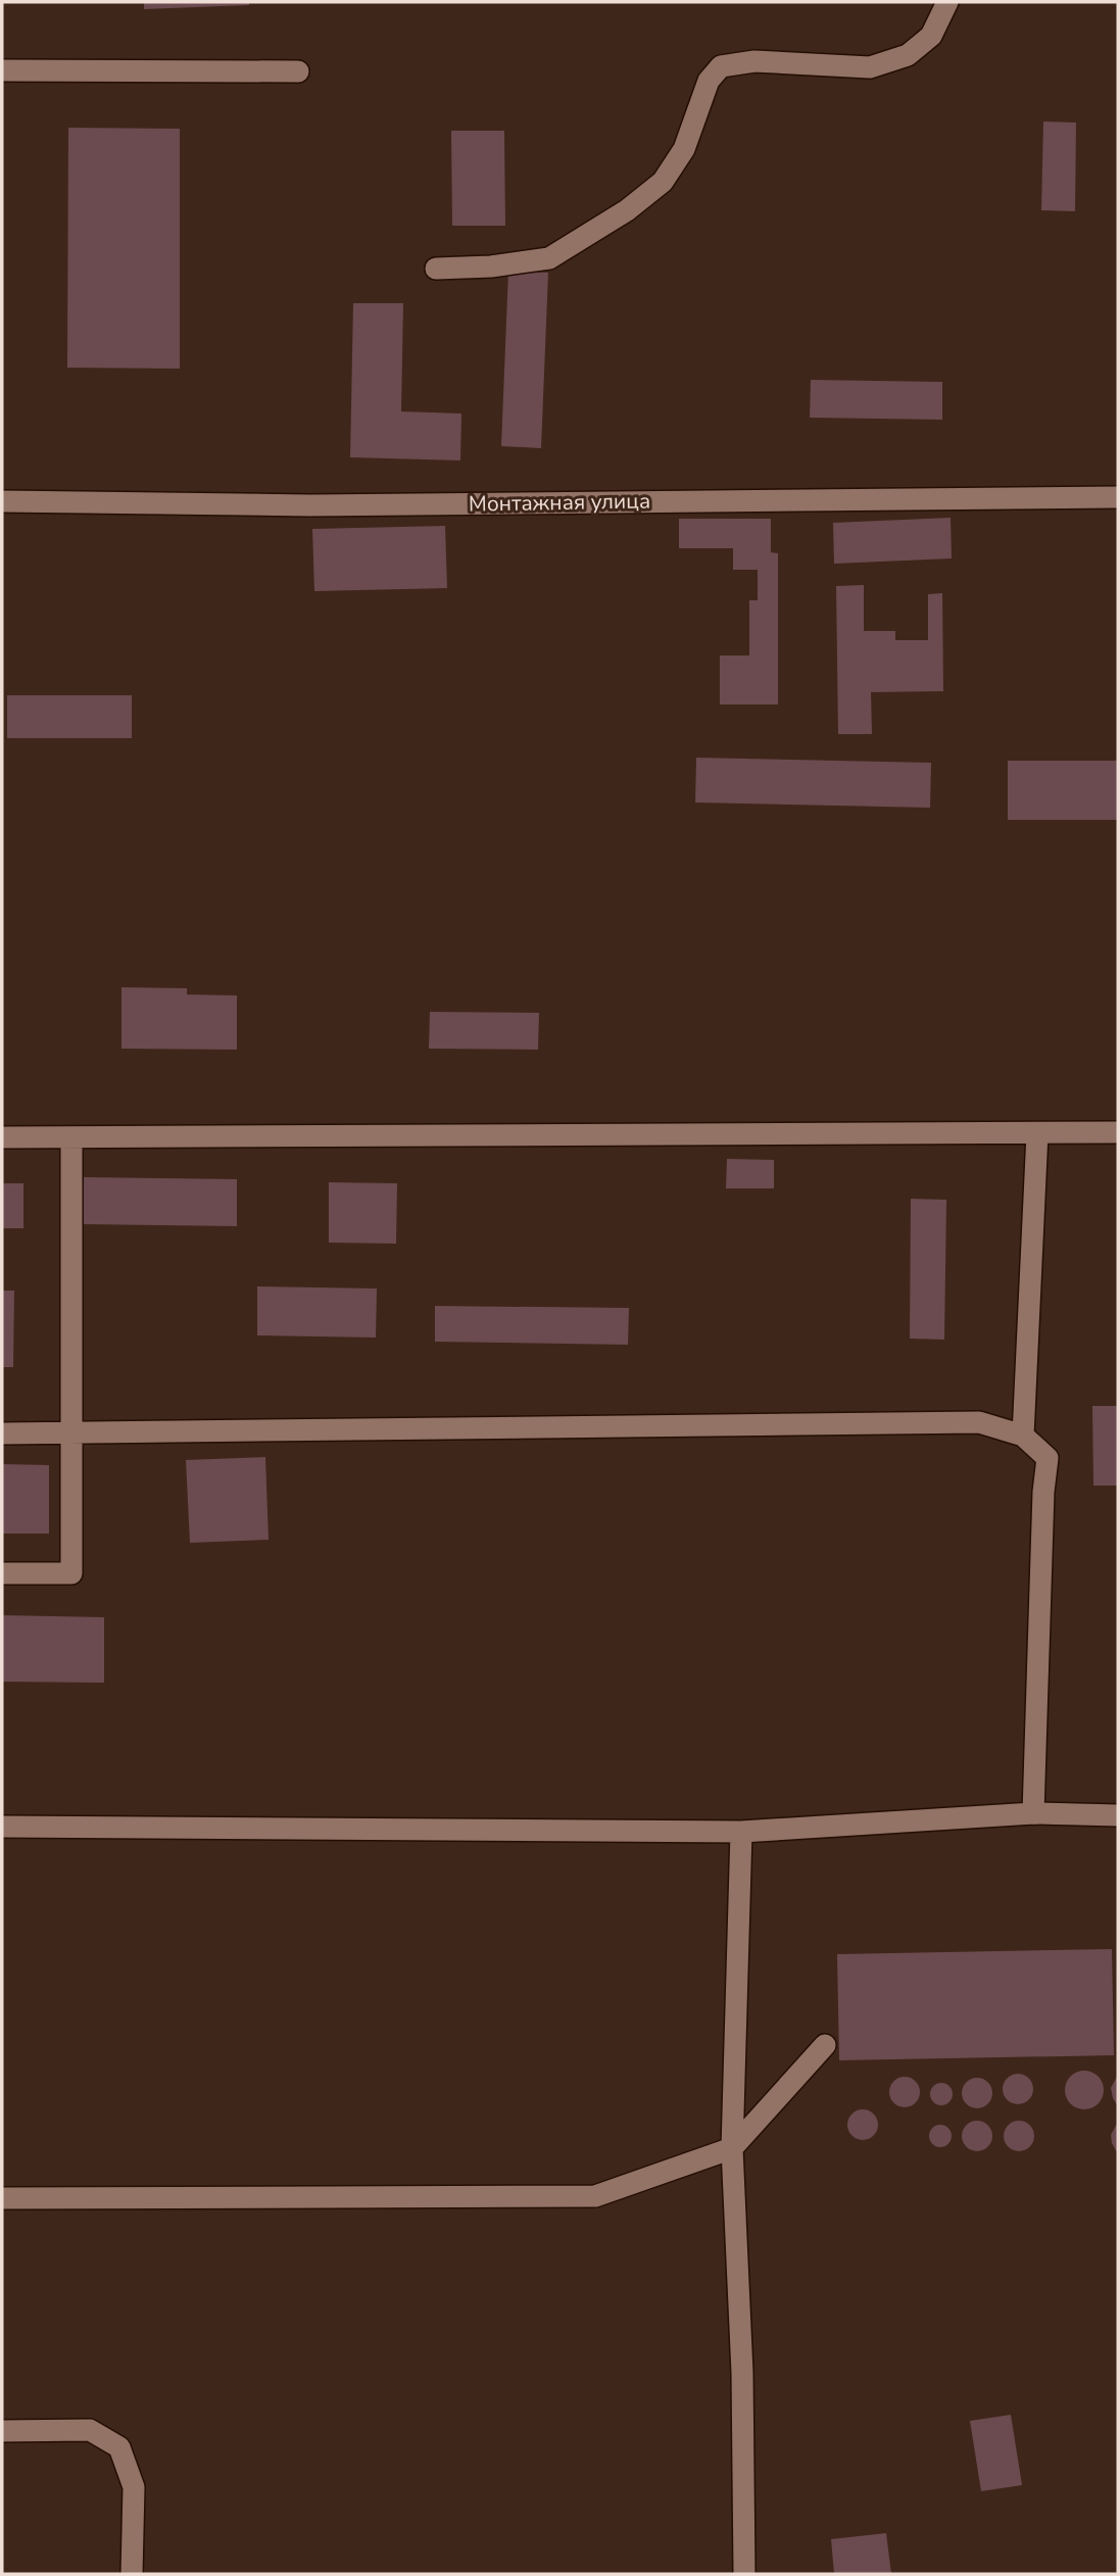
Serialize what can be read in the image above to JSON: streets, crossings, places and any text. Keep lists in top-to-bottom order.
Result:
{
  "streets": {
    "street": ["Монтажная улица"]
  }
}
